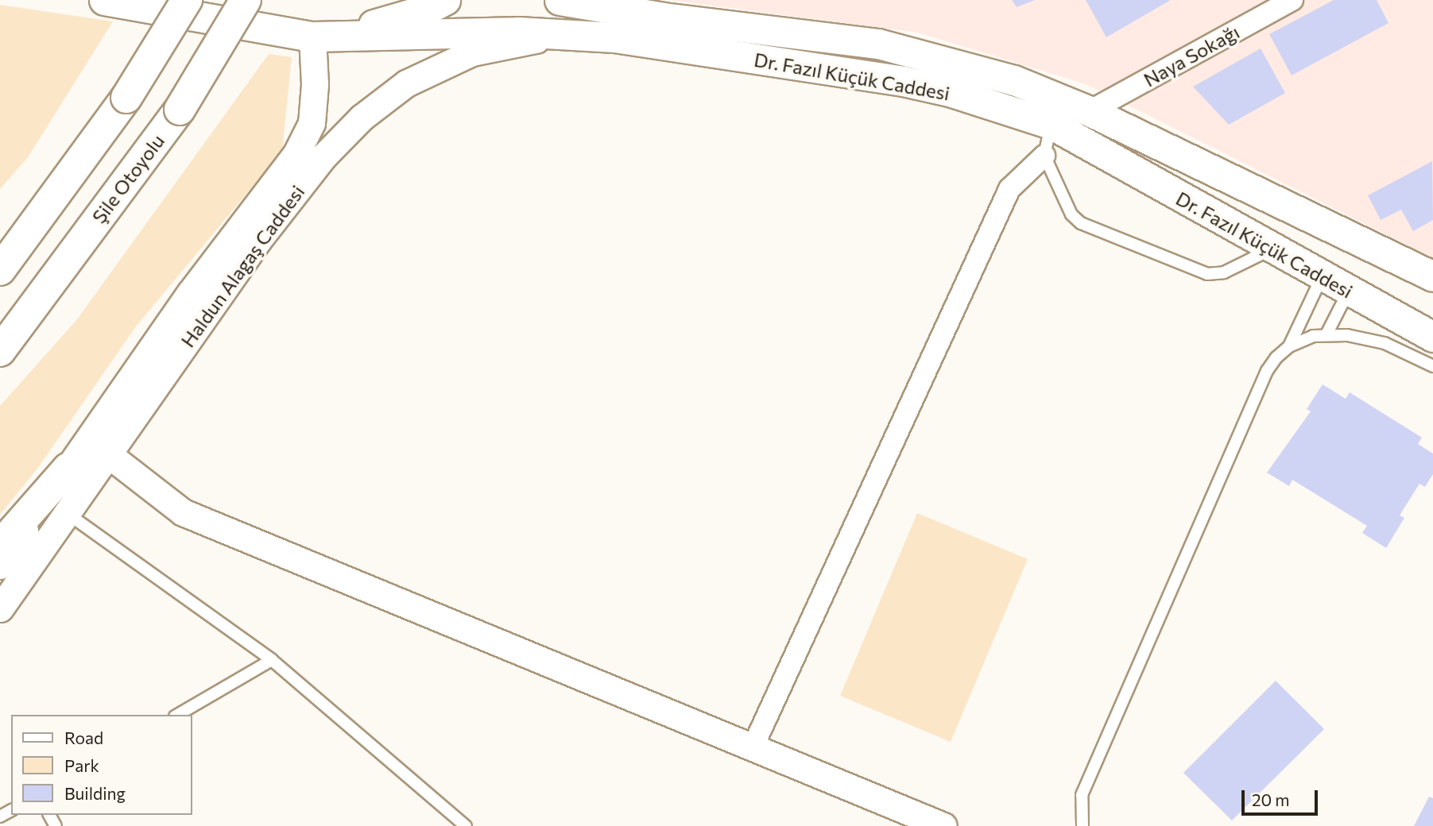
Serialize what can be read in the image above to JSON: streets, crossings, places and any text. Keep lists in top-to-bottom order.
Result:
{
  "streets": {
    "highway": ["Şile Otoyolu"],
    "main road": ["Dr. Fazıl Küçük Caddesi"],
    "street": ["Naya Sokağı", "Haldun Alagaş Caddesi"]
  },
  "crossings": [
    ["Naya Sokağı", "Dr. Fazıl Küçük Caddesi"],
    ["Dr. Fazıl Küçük Caddesi", "Haldun Alagaş Caddesi"]
  ],
  "legend": ["Road", "Park", "Building"],
  "scale_bar": "20 m"
}
